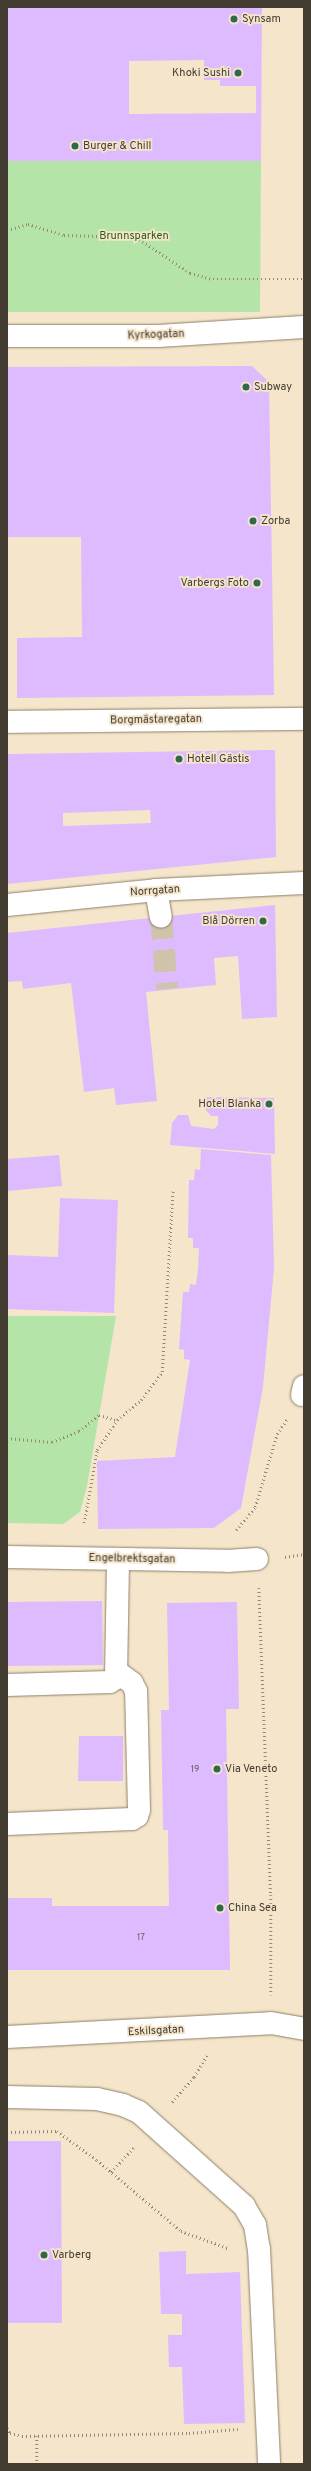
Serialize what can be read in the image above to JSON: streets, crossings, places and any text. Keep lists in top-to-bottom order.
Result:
{
  "streets": {
    "street": [
      "Kyrkogatan",
      "Borgmästaregatan",
      "Norrgatan",
      "Engelbrektsgatan",
      "Eskilsgatan"
    ]
  },
  "parks": ["Brunnsparken"],
  "places": [
    "Synsam",
    "Khoki Sushi",
    "Burger & Chill",
    "Subway",
    "Zorba",
    "Varbergs Foto",
    "Hotell Gästis",
    "Blå Dörren",
    "Hotel Blanka",
    "Via Veneto",
    "China Sea",
    "Varberg"
  ],
  "house_numbers": ["19", "17"]
}
